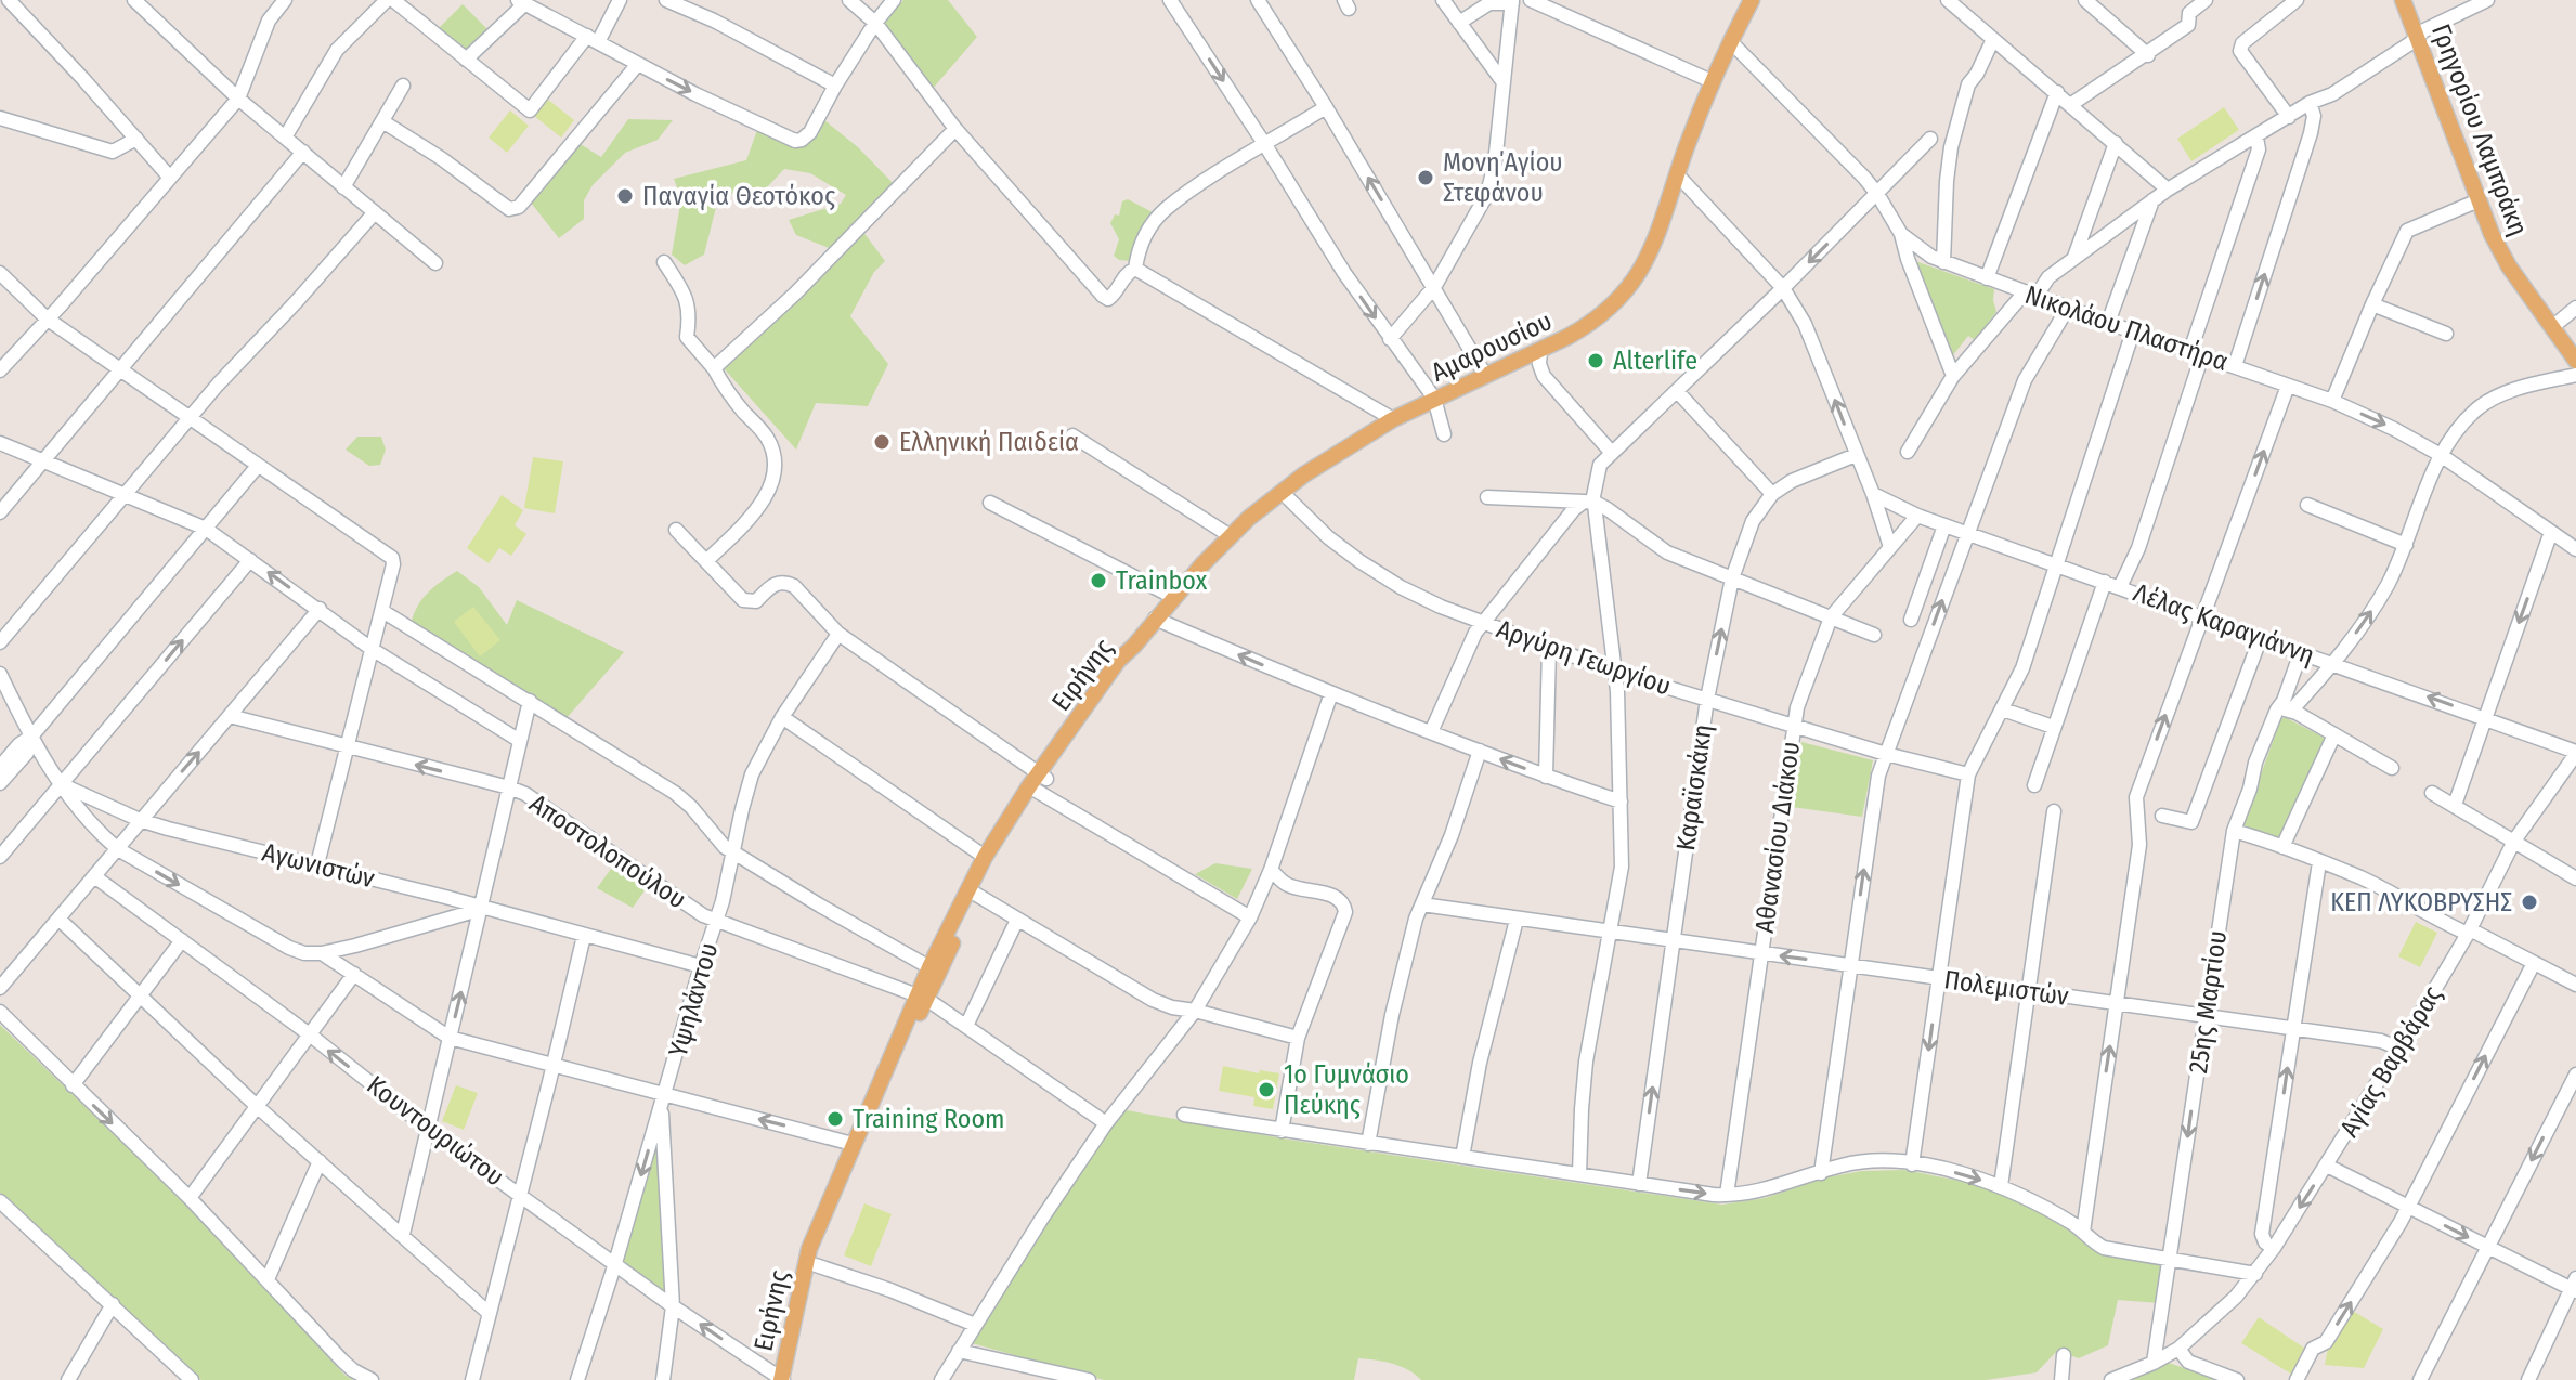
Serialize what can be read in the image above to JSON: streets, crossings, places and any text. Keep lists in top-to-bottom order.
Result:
{
  "streets": {
    "main road": ["Γρηγορίου Λαμπράκη", "Αμαρουσίου", "Ειρήνης"],
    "street": [
      "Νικολάου Πλαστήρα",
      "Λέλας Καραγιάννη",
      "Αργύρη Γεωργίου",
      "Καραϊσκάκη",
      "Αθανασίου Διάκου",
      "Αποστολοπούλου",
      "Αγωνιστών",
      "Πολεμιστών",
      "Υψηλάντου",
      "25ης Μαρτίου",
      "Αγίας Βαρβάρας",
      "Κουντουριώτου"
    ]
  },
  "crossings": [
    ["Νικολάου Πλαστήρα", "Αμαρουσίου"],
    ["Αμαρουσίου", "Αργύρη Γεωργίου"],
    ["Αμαρουσίου", "Ειρήνης"],
    ["Λέλας Καραγιάννη", "Αθανασίου Διάκου"],
    ["Λέλας Καραγιάννη", "25ης Μαρτίου"],
    ["Λέλας Καραγιάννη", "Αγίας Βαρβάρας"],
    ["Αργύρη Γεωργίου", "Καραϊσκάκη"],
    ["Αργύρη Γεωργίου", "Αθανασίου Διάκου"],
    ["Ειρήνης", "Αποστολοπούλου"],
    ["Ειρήνης", "Κουντουριώτου"],
    ["Καραϊσκάκη", "Πολεμιστών"],
    ["Αθανασίου Διάκου", "Πολεμιστών"],
    ["Αποστολοπούλου", "Υψηλάντου"],
    ["Αγωνιστών", "Υψηλάντου"],
    ["Πολεμιστών", "25ης Μαρτίου"],
    ["Πολεμιστών", "Αγίας Βαρβάρας"],
    ["Υψηλάντου", "Κουντουριώτου"],
    ["25ης Μαρτίου", "Αγίας Βαρβάρας"]
  ],
  "places": [
    "Μονη΄Αγίου Στεφάνου",
    "Παναγία Θεοτόκος",
    "Alterlife",
    "Ελληνική Παιδεία",
    "Trainbox",
    "ΚΕΠ ΛΥΚΟΒΡΥΣΗΣ",
    "1ο Γυμνάσιο Πεύκης",
    "Training Room"
  ]
}
